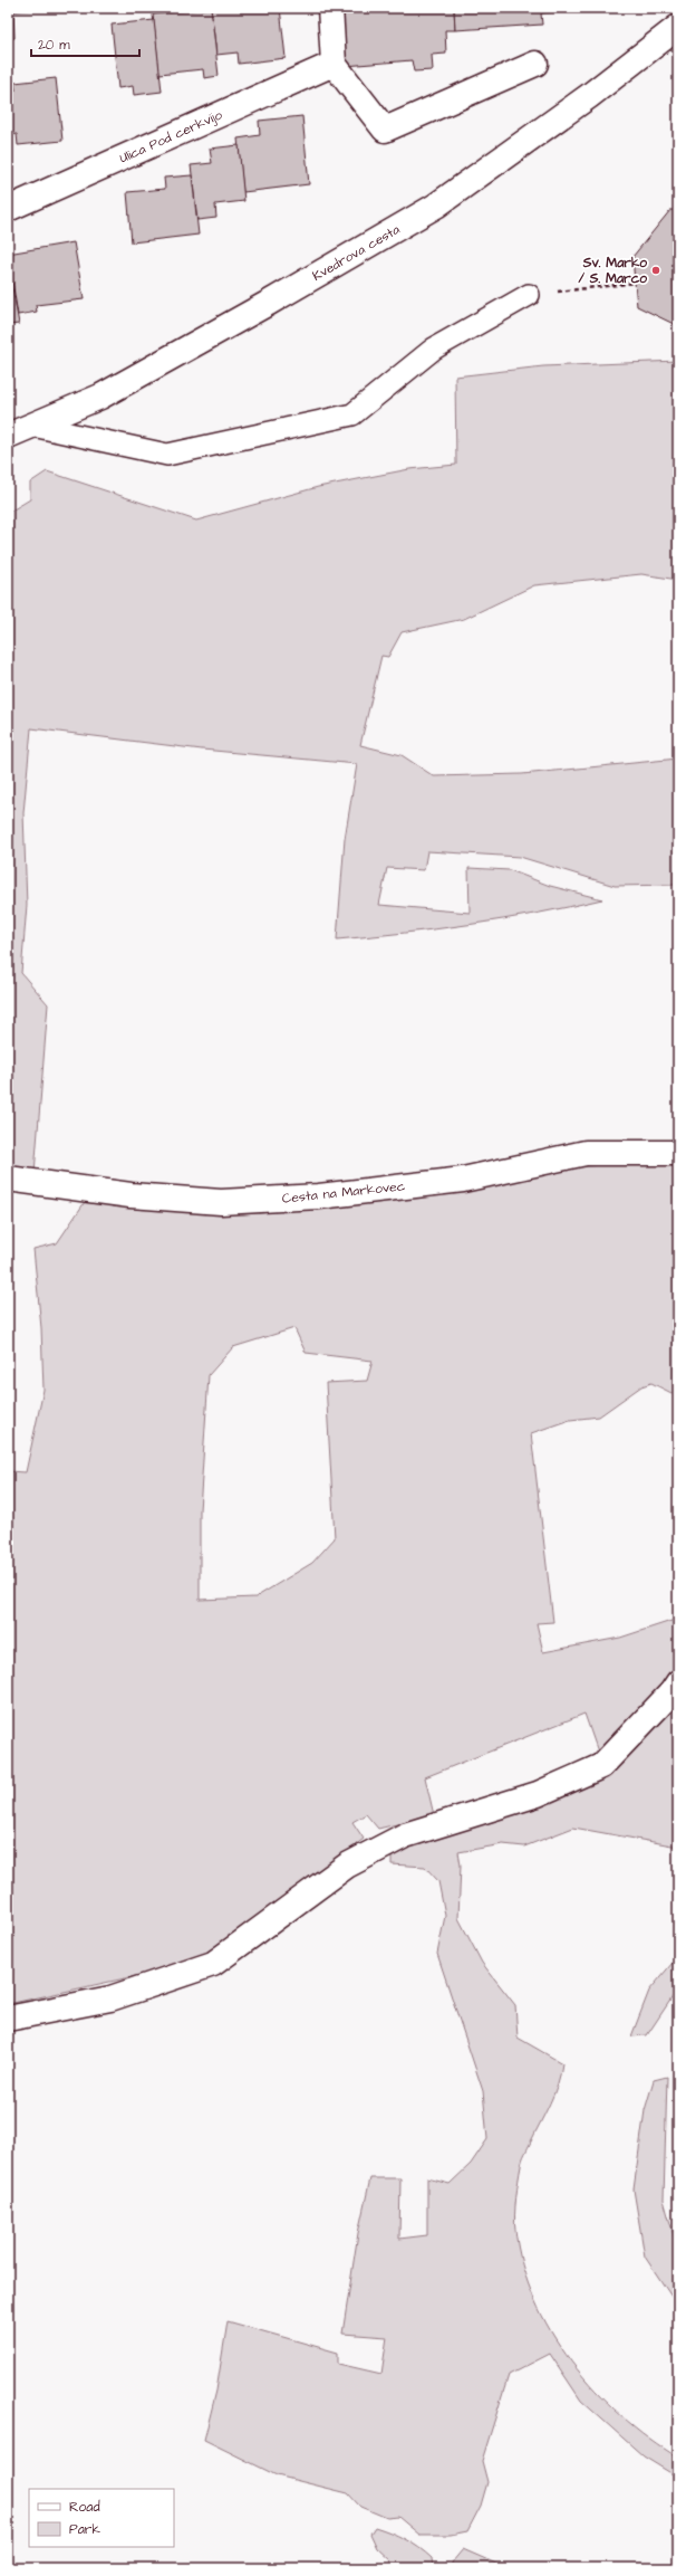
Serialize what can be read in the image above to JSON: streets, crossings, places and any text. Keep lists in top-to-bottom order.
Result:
{
  "streets": {
    "street": ["Ulica Pod cerkvijo", "Kvedrova cesta", "Cesta na Markovec"]
  },
  "places": ["Sv. Marko / S. Marco"],
  "legend": ["Road", "Park"],
  "scale_bar": "20 m"
}
